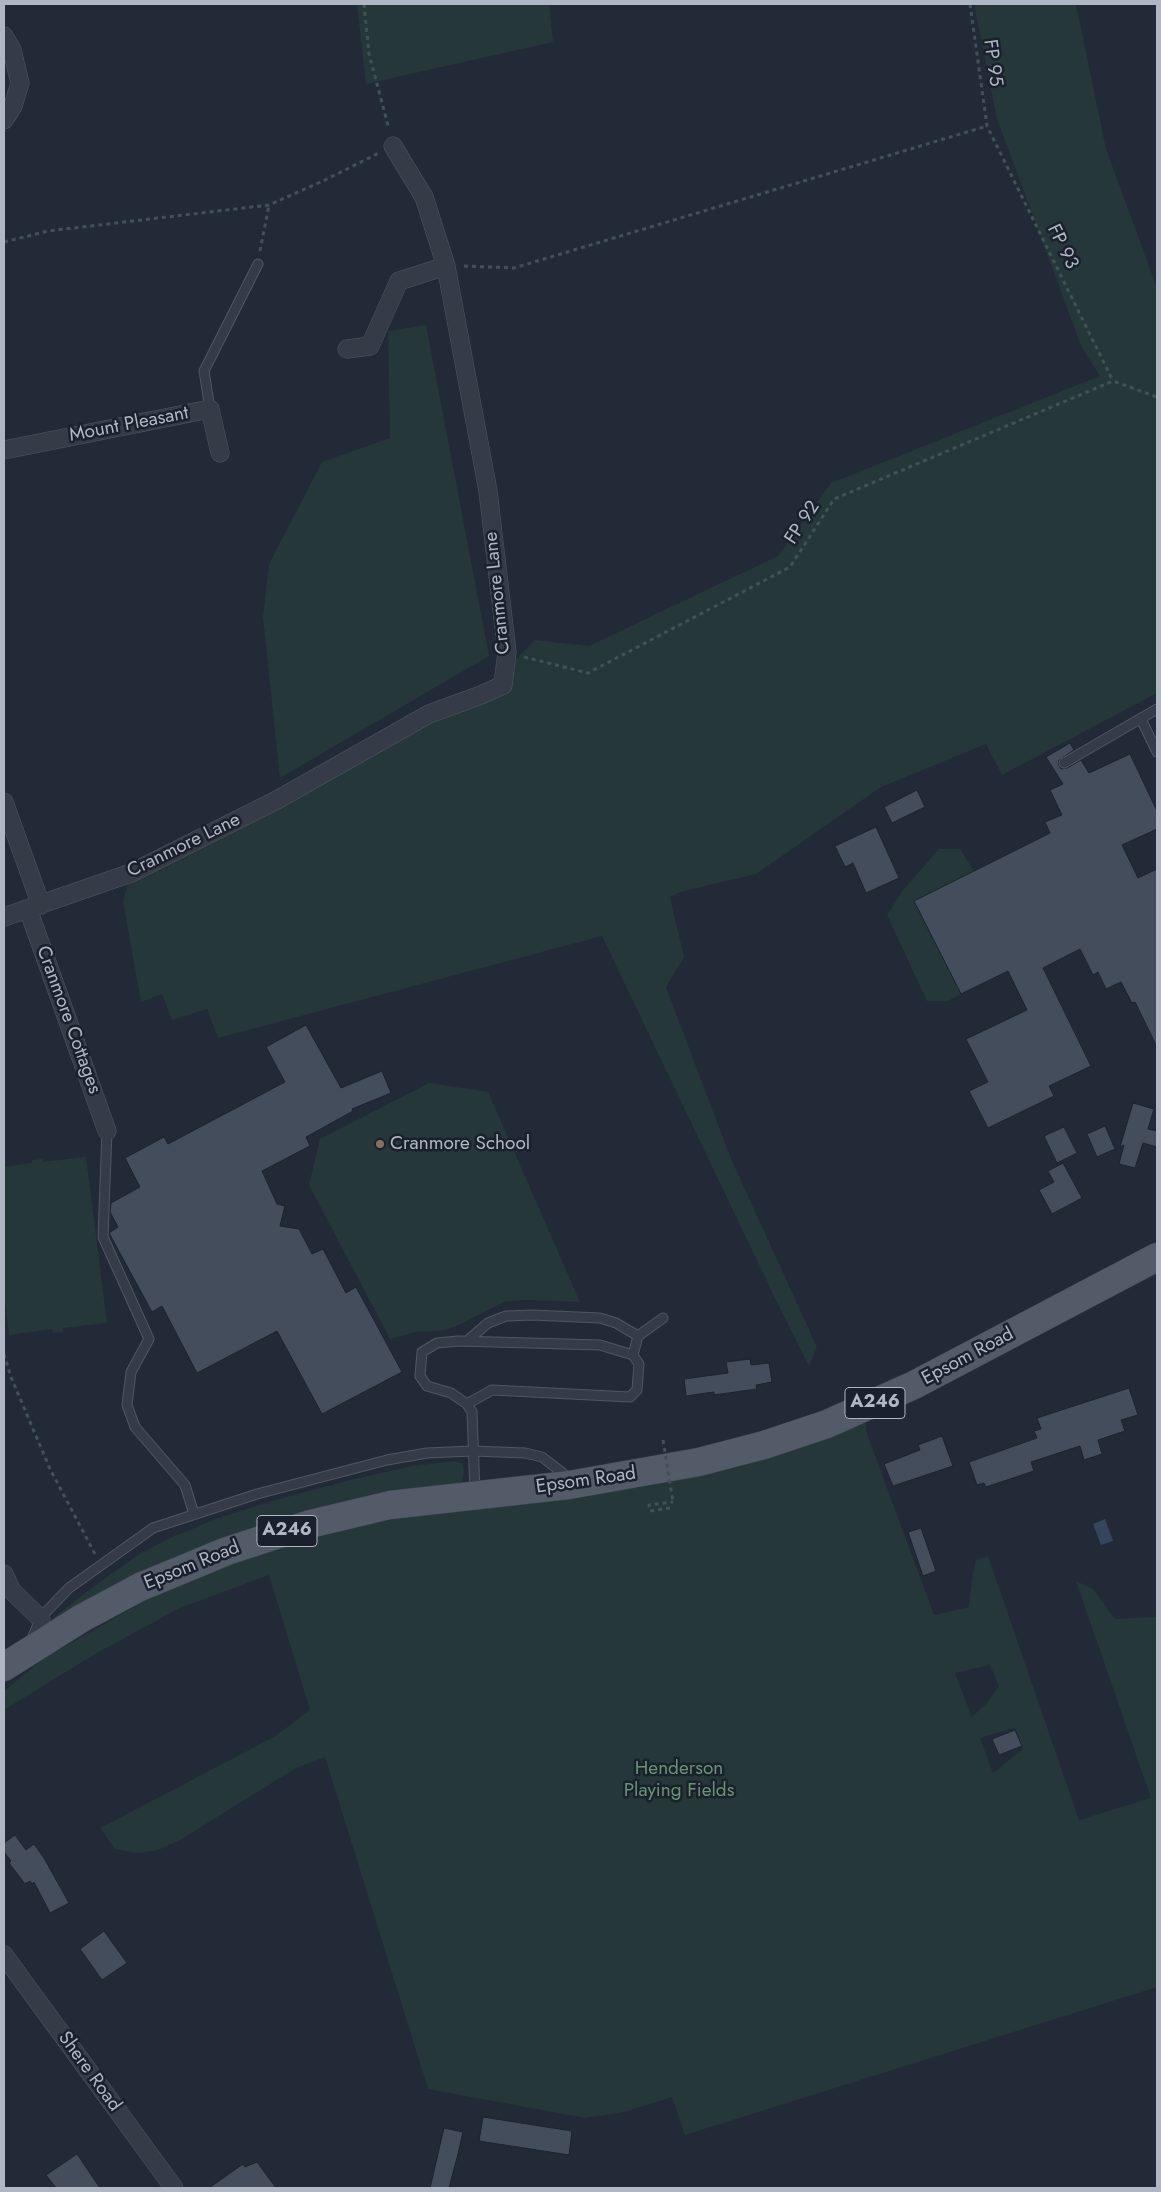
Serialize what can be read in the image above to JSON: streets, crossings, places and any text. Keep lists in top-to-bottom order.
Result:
{
  "streets": {
    "main road": ["Epsom Road", "A246"],
    "street": [
      "Mount Pleasant",
      "Cranmore Lane",
      "Cranmore Cottages",
      "Shere Road"
    ],
    "path": ["FP 95", "FP 93", "FP 92"]
  },
  "crossings": [
    ["FP 95", "FP 93"],
    ["FP 93", "FP 92"],
    ["FP 92", "Cranmore Lane"],
    ["Cranmore Lane", "Cranmore Cottages"]
  ],
  "parks": ["Henderson Playing Fields"],
  "places": ["Cranmore School"]
}
